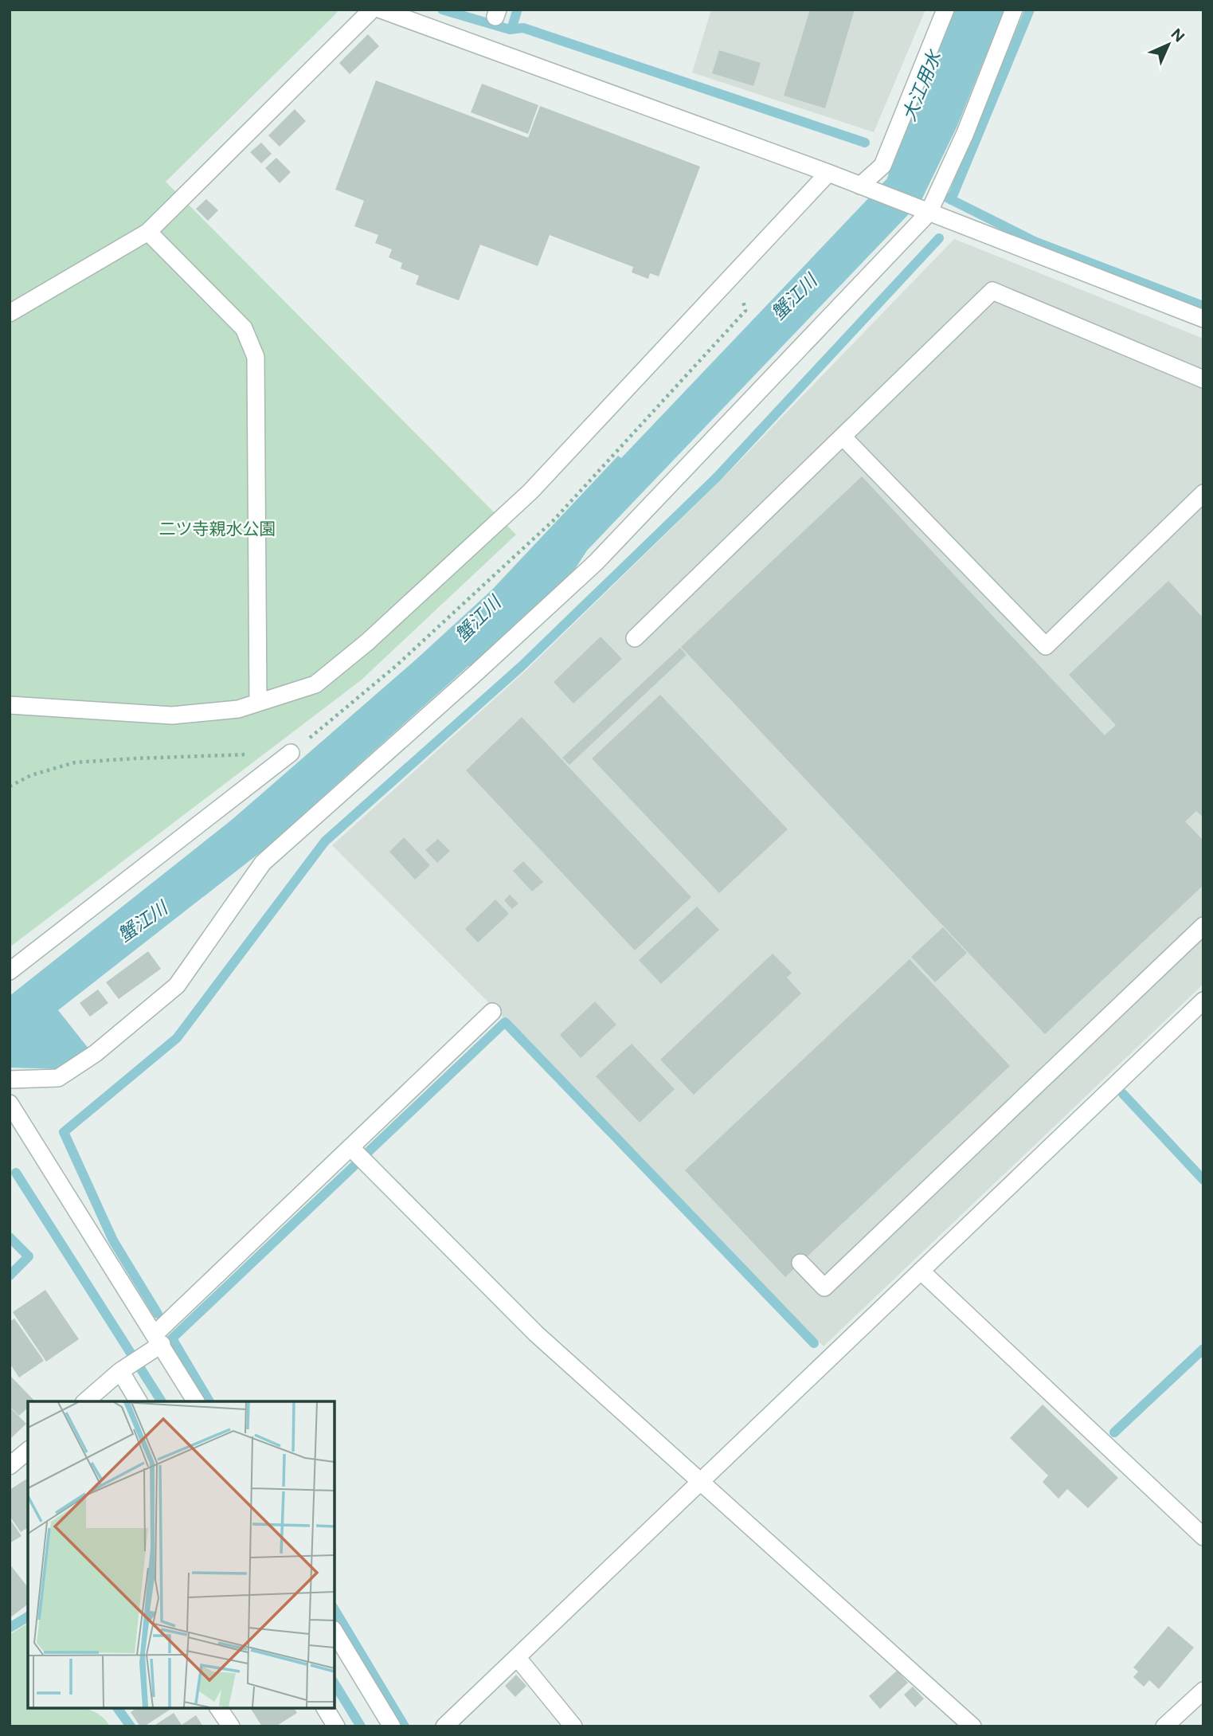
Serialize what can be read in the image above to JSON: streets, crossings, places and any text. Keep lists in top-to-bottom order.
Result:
{
  "water": ["大江用水", "蟹江川"],
  "parks": ["二ツ寺親水公園"],
  "north": "top right"
}
